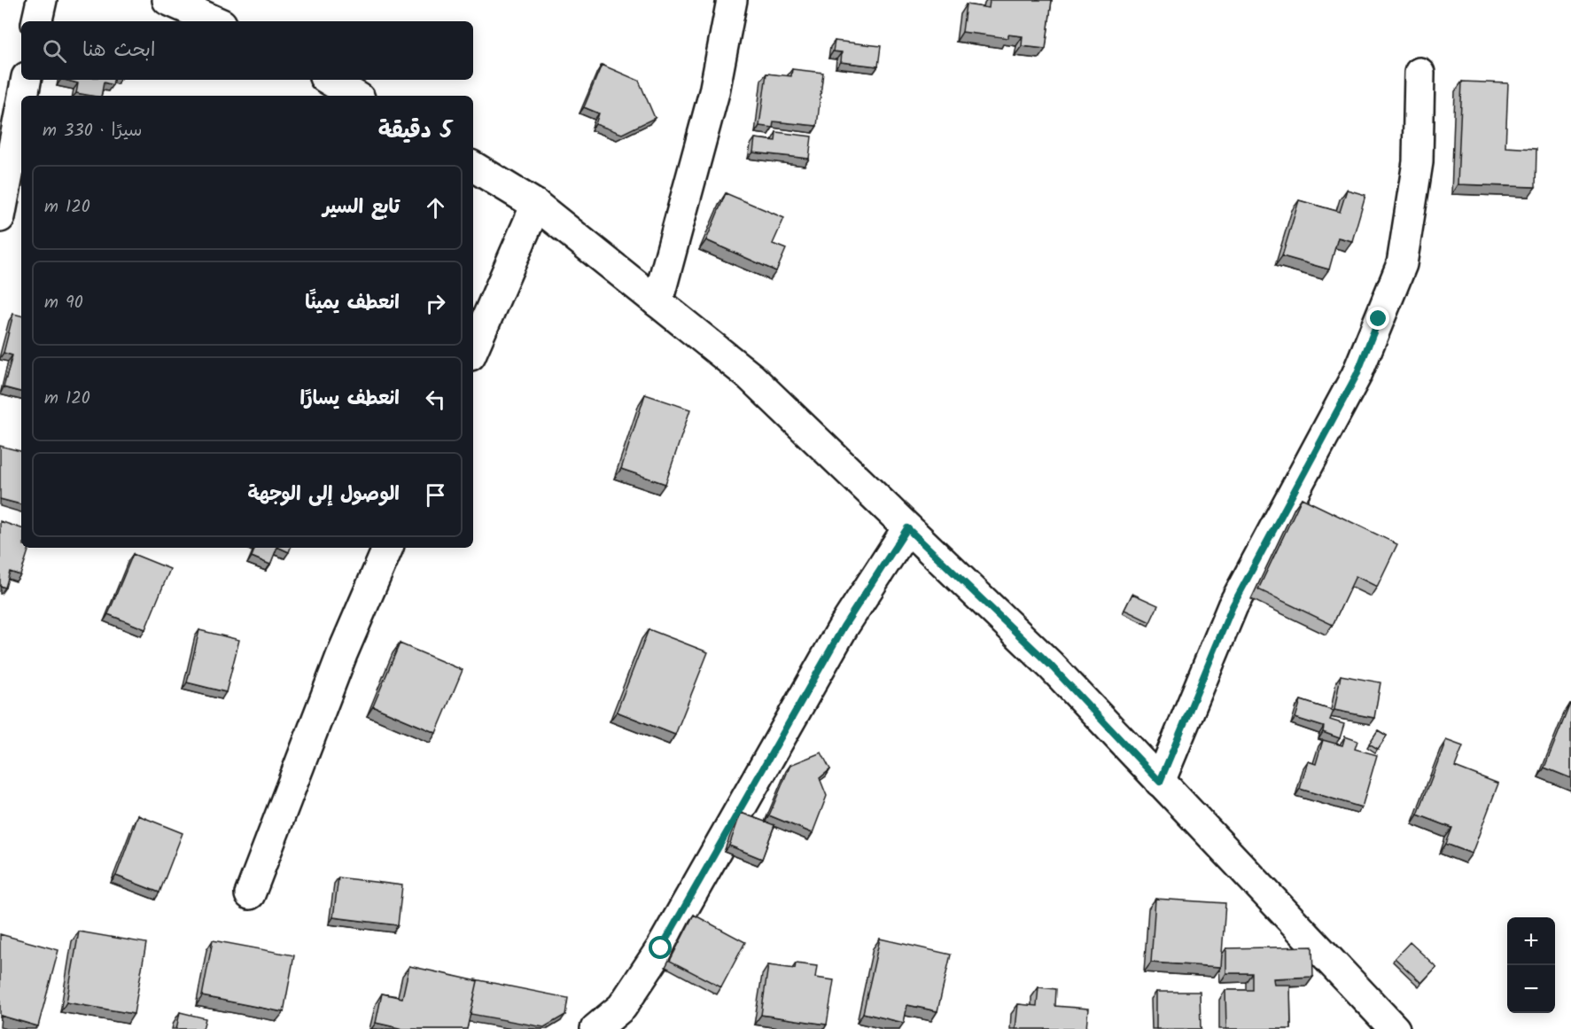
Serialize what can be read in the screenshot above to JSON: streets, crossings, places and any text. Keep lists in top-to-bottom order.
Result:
{
  "page": {
    "search": "ابحث هنا",
    "heading": ["5 دقيقة", "سيرًا · 330 m"],
    "list": [
      ["تابع السير", "120 m"],
      ["انعطف يمينًا", "90 m"],
      ["انعطف يسارًا", "120 m"],
      "الوصول إلى الوجهة"
    ],
    "map_buttons": ["+", "−"]
  }
}
